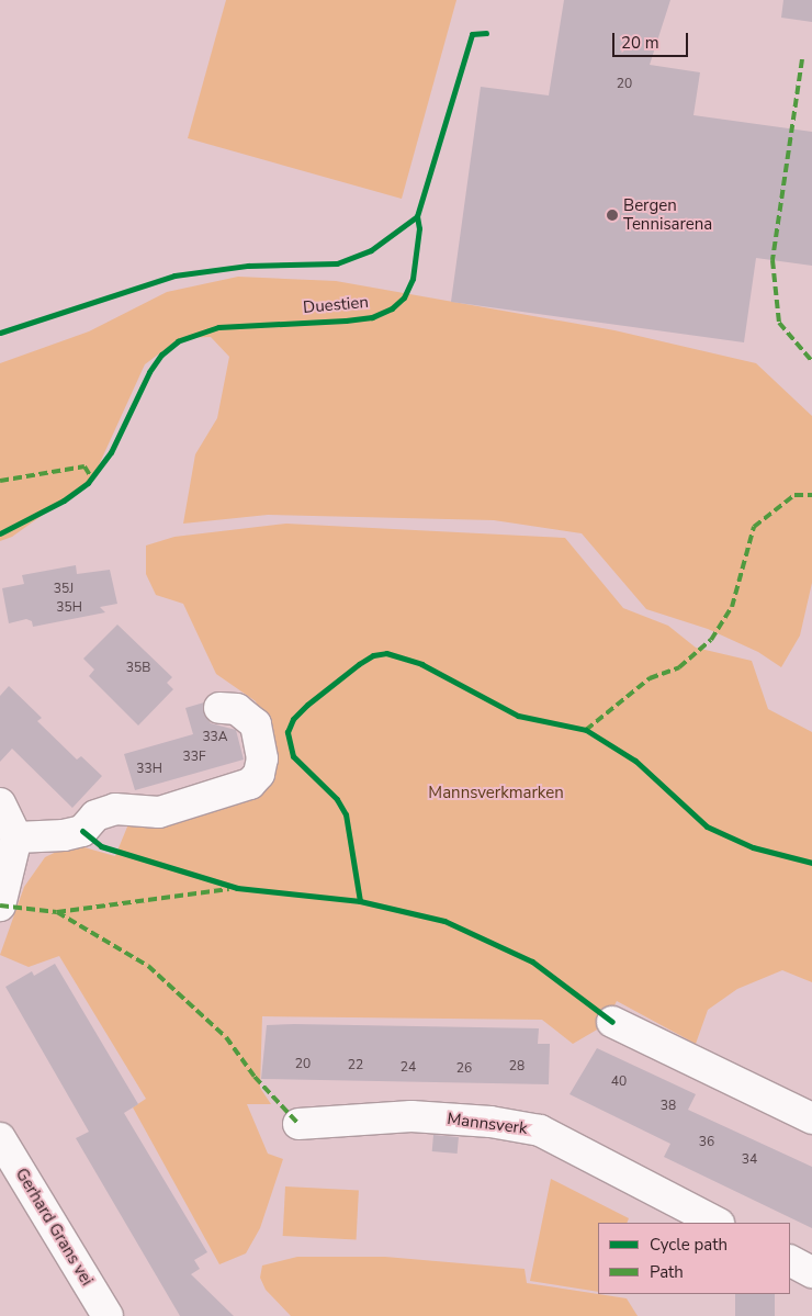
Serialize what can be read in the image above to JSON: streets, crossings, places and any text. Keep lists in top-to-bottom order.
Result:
{
  "streets": {
    "street": ["Mannsverk", "Gerhard Grans vei"],
    "cycle path": ["Duestien"]
  },
  "parks": ["Mannsverkmarken"],
  "places": ["Bergen Tennisarena"],
  "house_numbers": [
    "20",
    "35J",
    "35H",
    "35B",
    "33A",
    "33F",
    "33H",
    "20",
    "22",
    "28",
    "24",
    "26",
    "40",
    "38",
    "36",
    "34"
  ],
  "legend": ["Cycle path", "Path"],
  "scale_bar": "20 m"
}
